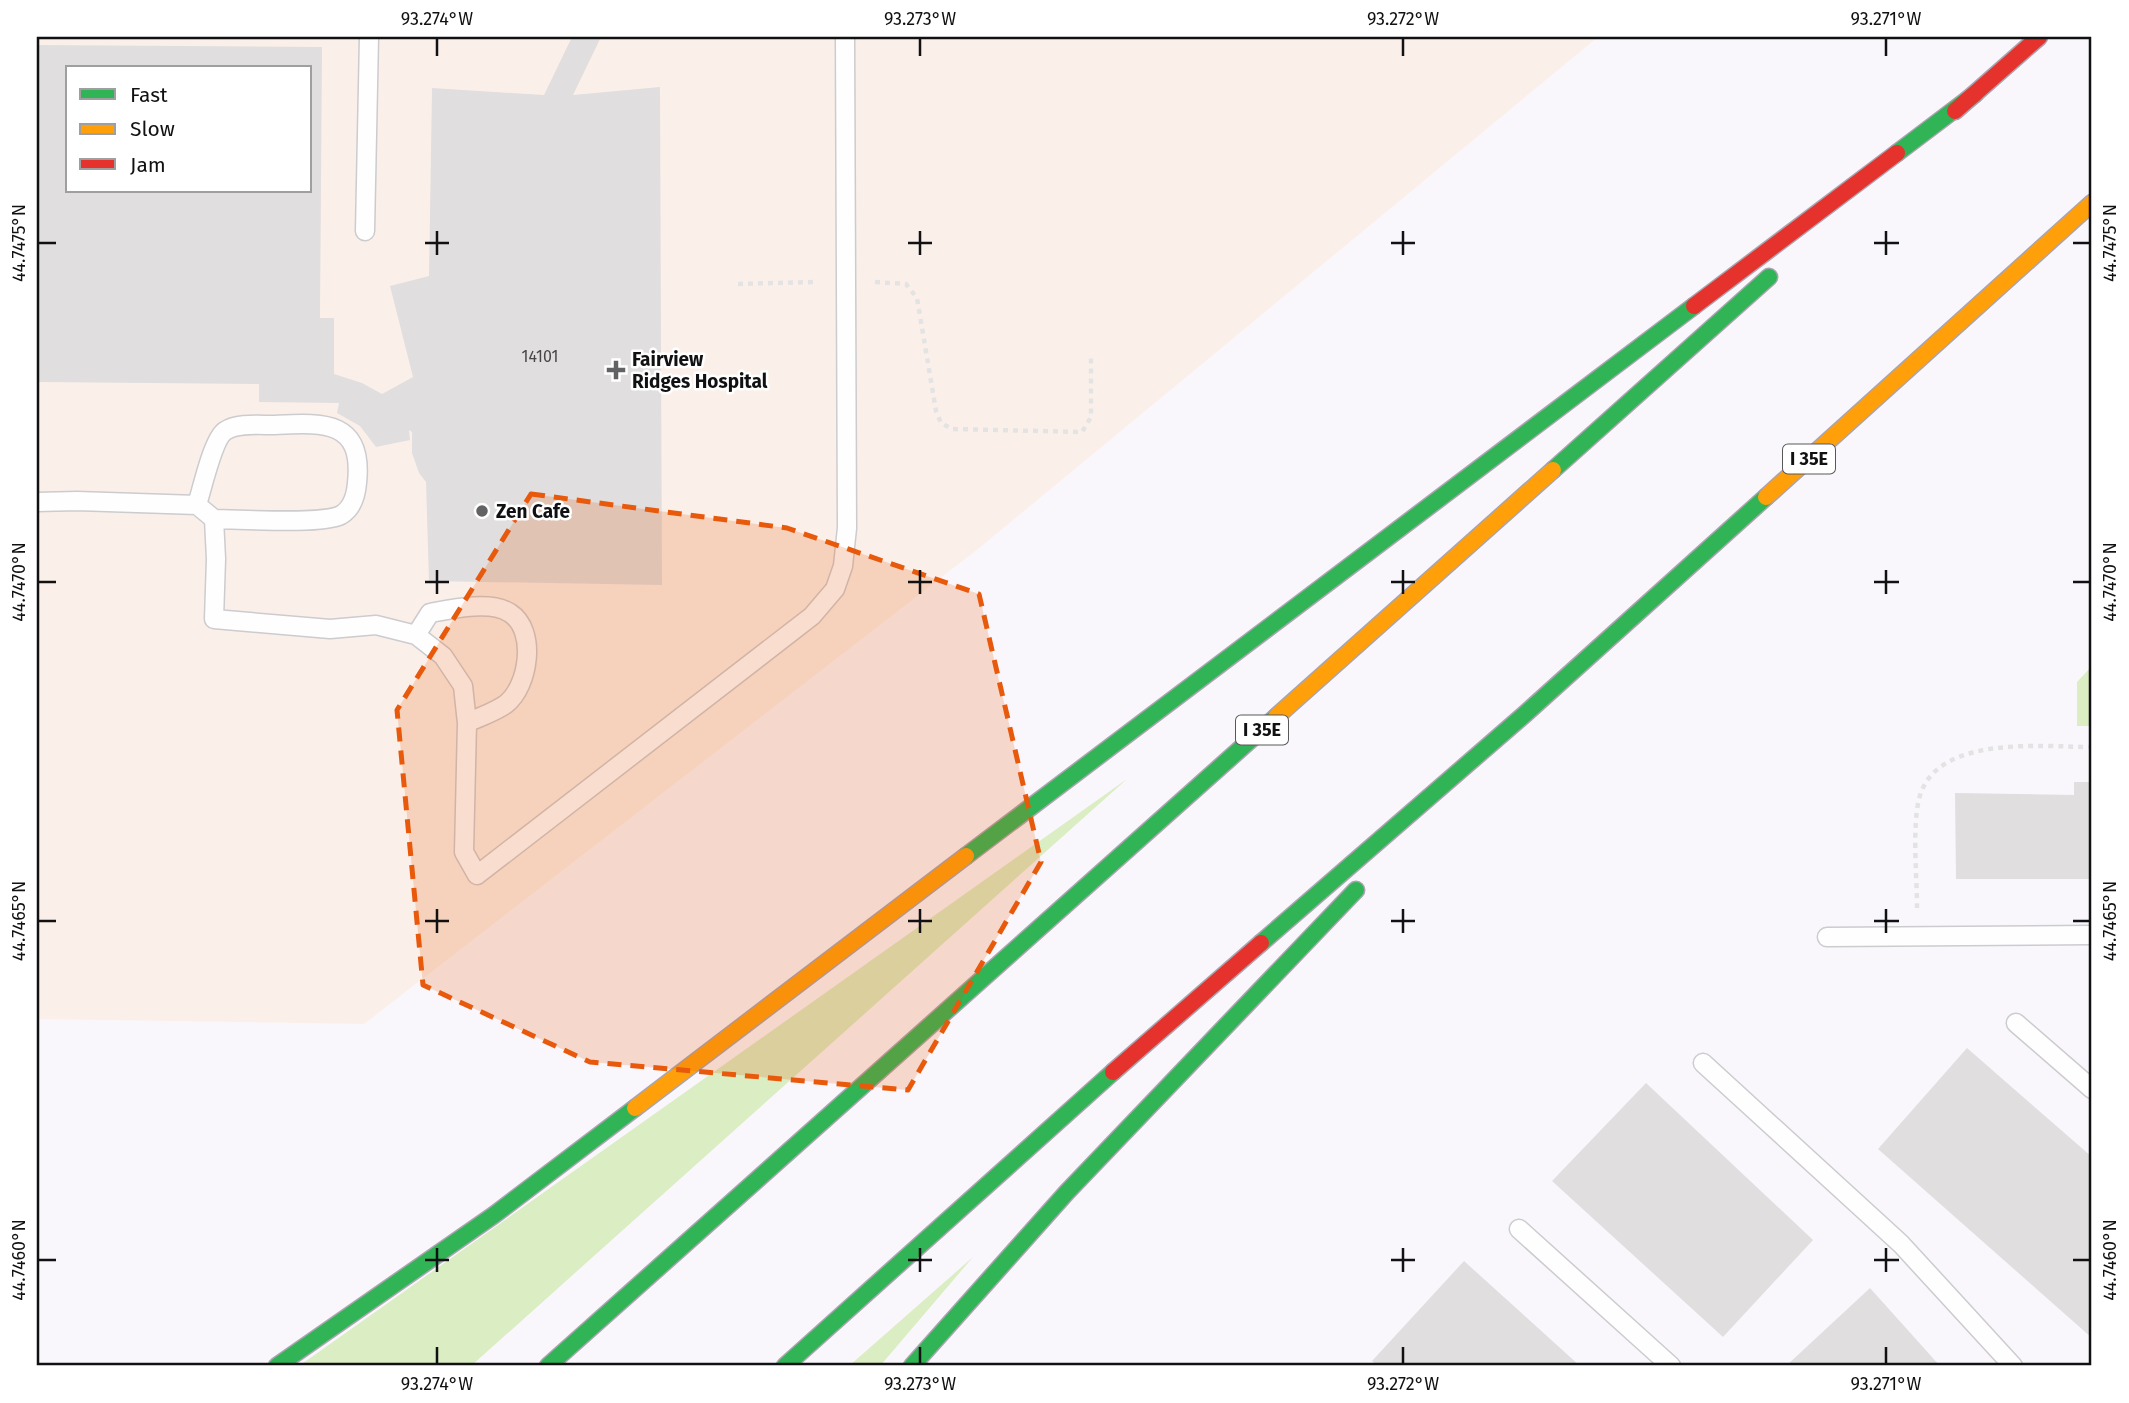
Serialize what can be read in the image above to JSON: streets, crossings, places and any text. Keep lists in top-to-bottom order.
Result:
{
  "streets": {
    "highway": ["I 35E"]
  },
  "places": {
    "health": ["Fairview Ridges Hospital"],
    "other": ["Zen Cafe"]
  },
  "house_numbers": ["14101"],
  "legend": ["Fast", "Slow", "Jam"],
  "coordinates": [
    "93.274°W",
    "93.273°W",
    "93.272°W",
    "93.271°W",
    "44.7475°N",
    "44.7470°N",
    "44.7465°N",
    "44.7460°N"
  ]
}
